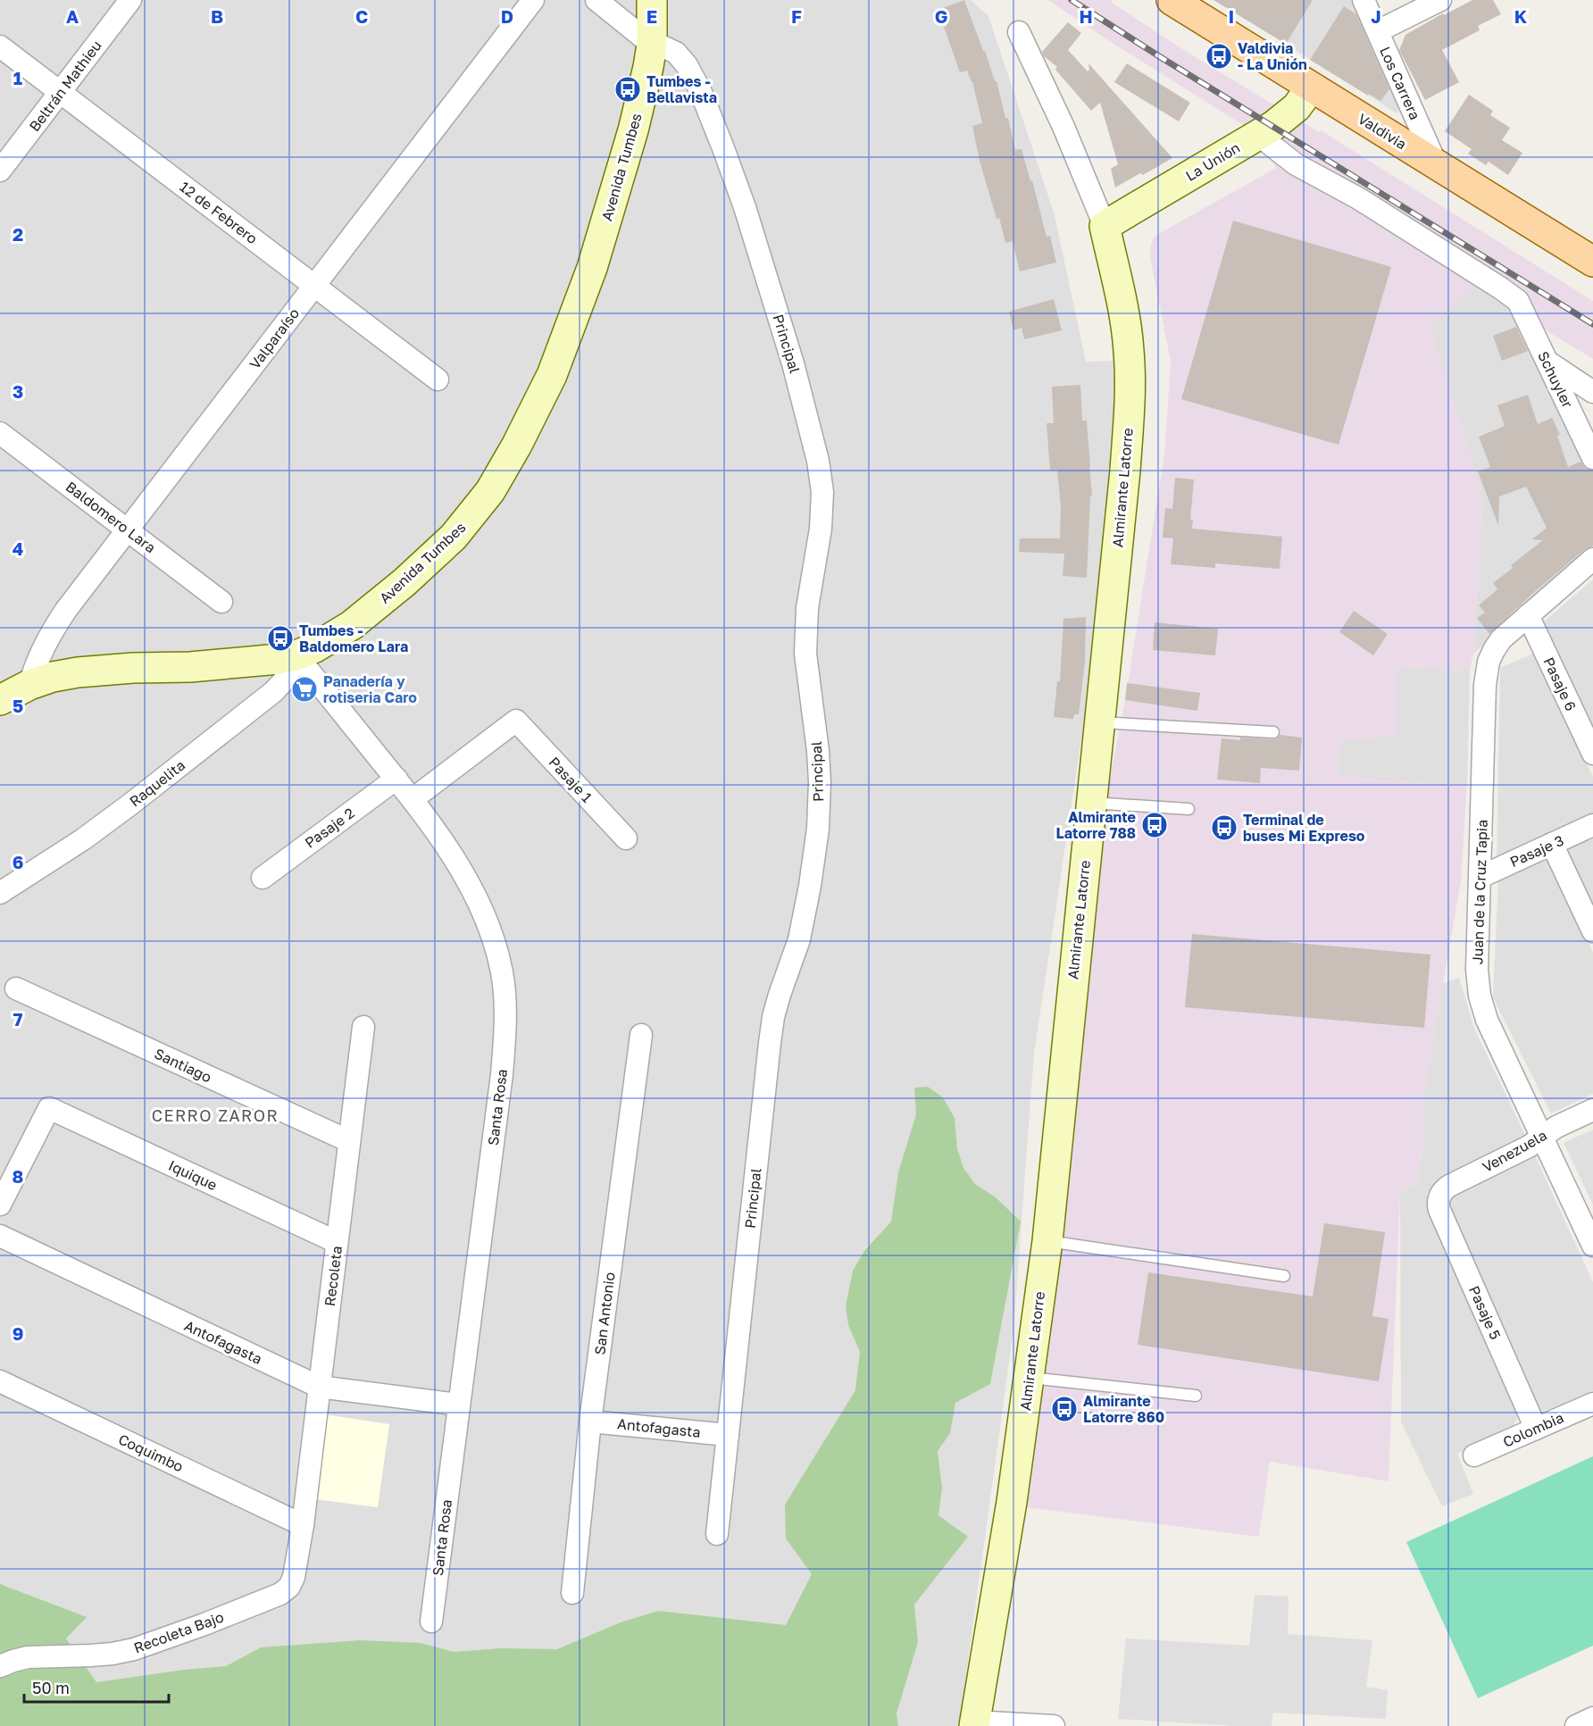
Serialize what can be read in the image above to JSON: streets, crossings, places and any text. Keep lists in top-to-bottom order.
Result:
{
  "streets": {
    "main road": [
      "Valdivia",
      "La Unión",
      "Avenida Tumbes",
      "Almirante Latorre"
    ],
    "street": [
      "Los Carrera",
      "Beltrán Mathieu",
      "12 de Febrero",
      "Valparaíso",
      "Principal",
      "Schuyler",
      "Baldomero Lara",
      "Pasaje 6",
      "Pasaje 1",
      "Raquelita",
      "Pasaje 2",
      "Pasaje 3",
      "Juan de la Cruz Tapia",
      "Santiago",
      "Santa Rosa",
      "Venezuela",
      "Iquique",
      "Recoleta",
      "Pasaje 5",
      "San Antonio",
      "Antofagasta",
      "Colombia",
      "Coquimbo",
      "Recoleta Bajo"
    ]
  },
  "crossings": [
    ["Los Carrera", "Valdivia"],
    ["Beltrán Mathieu", "12 de Febrero"],
    ["Valdivia", "La Unión"],
    ["La Unión", "Schuyler"],
    ["La Unión", "Almirante Latorre"],
    ["Avenida Tumbes", "Valparaíso"],
    ["Avenida Tumbes", "Principal"],
    ["Avenida Tumbes", "Raquelita"],
    ["Avenida Tumbes", "Santa Rosa"],
    ["12 de Febrero", "Valparaíso"],
    ["Valparaíso", "Baldomero Lara"],
    ["Principal", "Antofagasta"],
    ["Pasaje 6", "Juan de la Cruz Tapia"],
    ["Pasaje 1", "Santa Rosa"],
    ["Raquelita", "Santa Rosa"],
    ["Pasaje 2", "Santa Rosa"],
    ["Pasaje 3", "Juan de la Cruz Tapia"],
    ["Juan de la Cruz Tapia", "Venezuela"],
    ["Santiago", "Recoleta"],
    ["Santa Rosa", "Antofagasta"],
    ["Venezuela", "Pasaje 5"],
    ["Iquique", "Recoleta"],
    ["Recoleta", "Antofagasta"],
    ["Recoleta", "Coquimbo"],
    ["Recoleta", "Recoleta Bajo"],
    ["Pasaje 5", "Colombia"],
    ["San Antonio", "Antofagasta"],
    ["Coquimbo", "Recoleta Bajo"]
  ],
  "districts": ["CERRO ZAROR"],
  "places": {
    "bus stop": [
      "Valdivia - La Unión",
      "Tumbes - Bellavista",
      "Tumbes - Baldomero Lara",
      "Almirante Latorre 788",
      "Terminal de buses Mi Expreso",
      "Almirante Latorre 860"
    ],
    "supermarket": ["Panadería y rotiseria Caro"]
  },
  "scale_bar": "50 m",
  "grid": {
    "columns": [
      "A",
      "B",
      "C",
      "D",
      "E",
      "F",
      "G",
      "H",
      "I",
      "J",
      "K"
    ],
    "rows": [
      "1",
      "2",
      "3",
      "4",
      "5",
      "6",
      "7",
      "8",
      "9"
    ]
  }
}
